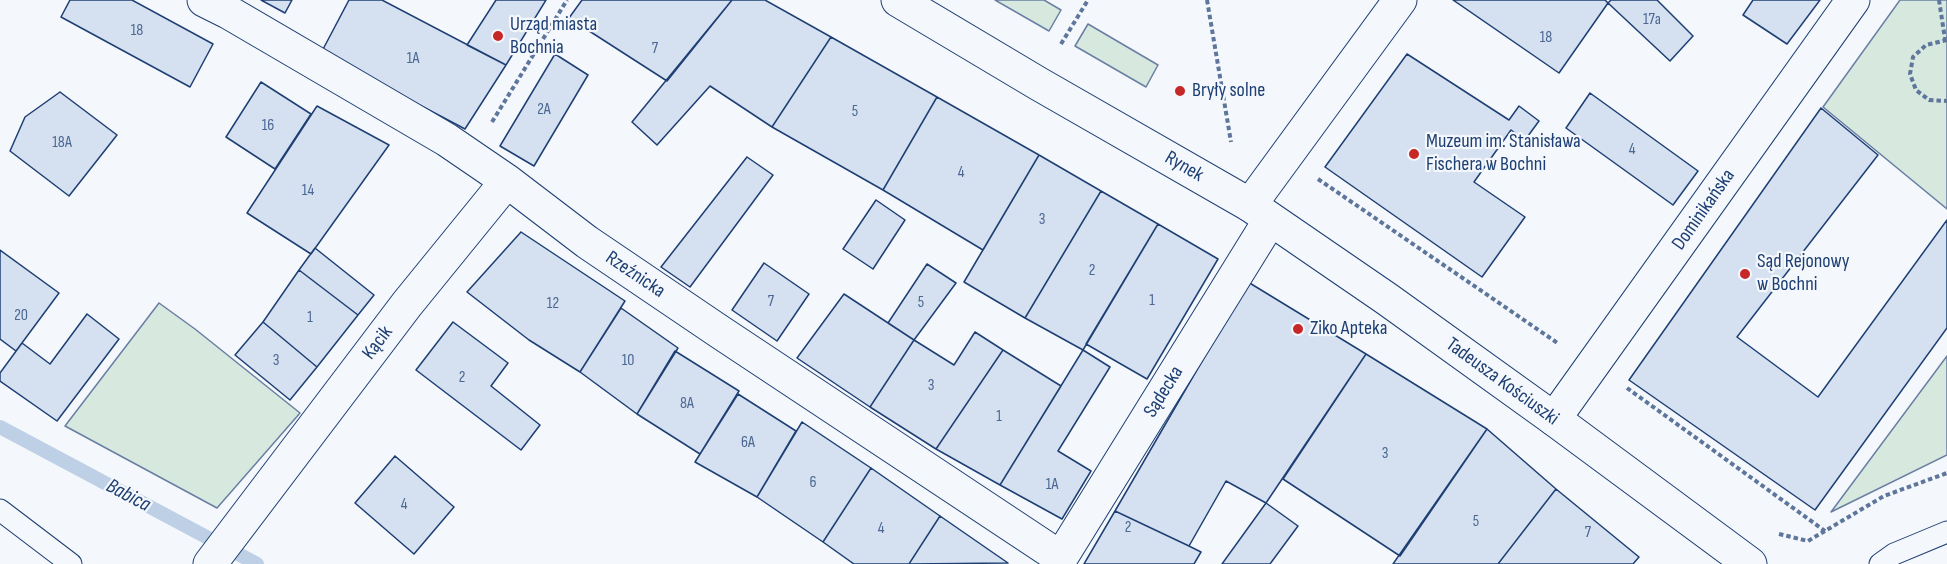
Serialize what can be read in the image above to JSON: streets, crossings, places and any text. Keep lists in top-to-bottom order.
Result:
{
  "streets": {
    "street": [
      "Rynek",
      "Dominikańska",
      "Rzeźnicka",
      "Kącik",
      "Tadeusza Kościuszki",
      "Sądecka"
    ]
  },
  "crossings": [
    ["Rynek", "Tadeusza Kościuszki"],
    ["Rynek", "Sądecka"],
    ["Dominikańska", "Tadeusza Kościuszki"],
    ["Rzeźnicka", "Kącik"],
    ["Rzeźnicka", "Sądecka"],
    ["Tadeusza Kościuszki", "Sądecka"]
  ],
  "water": ["Babica"],
  "places": [
    "Urząd miasta Bochnia",
    "Bryły solne",
    "Muzeum im. Stanisława Fischera w Bochni",
    "Sąd Rejonowy w Bochni",
    "Ziko Apteka"
  ],
  "house_numbers": [
    "17a",
    "18",
    "18",
    "7",
    "1A",
    "2A",
    "5",
    "16",
    "18A",
    "4",
    "4",
    "14",
    "3",
    "2",
    "1",
    "7",
    "5",
    "12",
    "20",
    "1",
    "3",
    "10",
    "2",
    "3",
    "8A",
    "1",
    "6A",
    "3",
    "6",
    "1A",
    "4",
    "5",
    "2",
    "4",
    "7"
  ]
}
